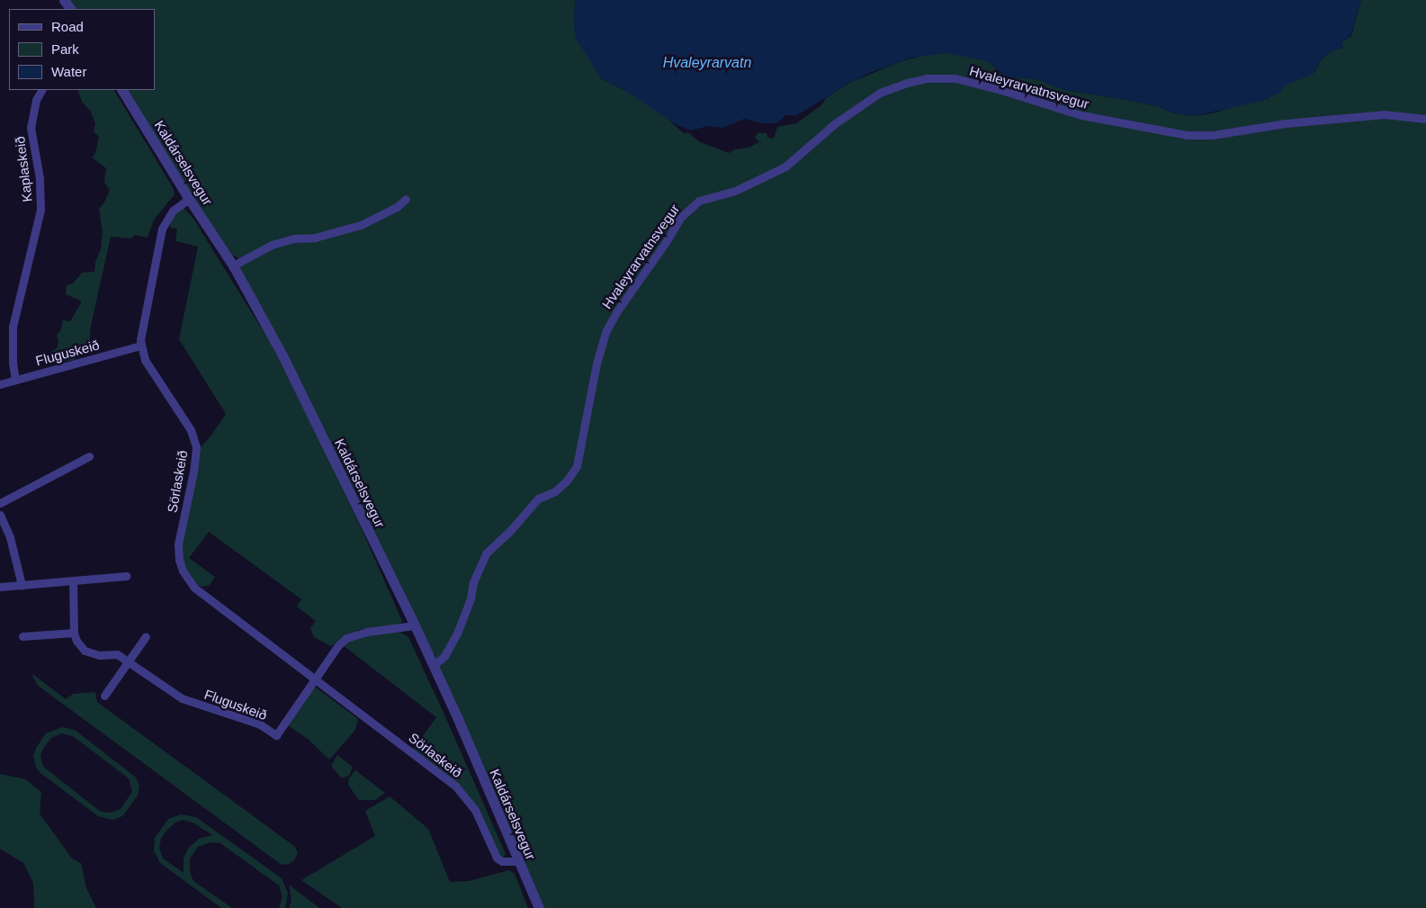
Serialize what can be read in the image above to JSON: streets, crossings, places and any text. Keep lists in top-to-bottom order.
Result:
{
  "streets": {
    "street": [
      "Hvaleyrarvatnsvegur",
      "Kaldárselsvegur",
      "Kaplaskeið",
      "Fluguskeið",
      "Sörlaskeið"
    ]
  },
  "crossings": [
    ["Hvaleyrarvatnsvegur", "Kaldárselsvegur"],
    ["Kaldárselsvegur", "Sörlaskeið"],
    ["Kaplaskeið", "Fluguskeið"],
    ["Fluguskeið", "Sörlaskeið"]
  ],
  "water": ["Hvaleyrarvatn"],
  "legend": ["Road", "Park", "Water"]
}
